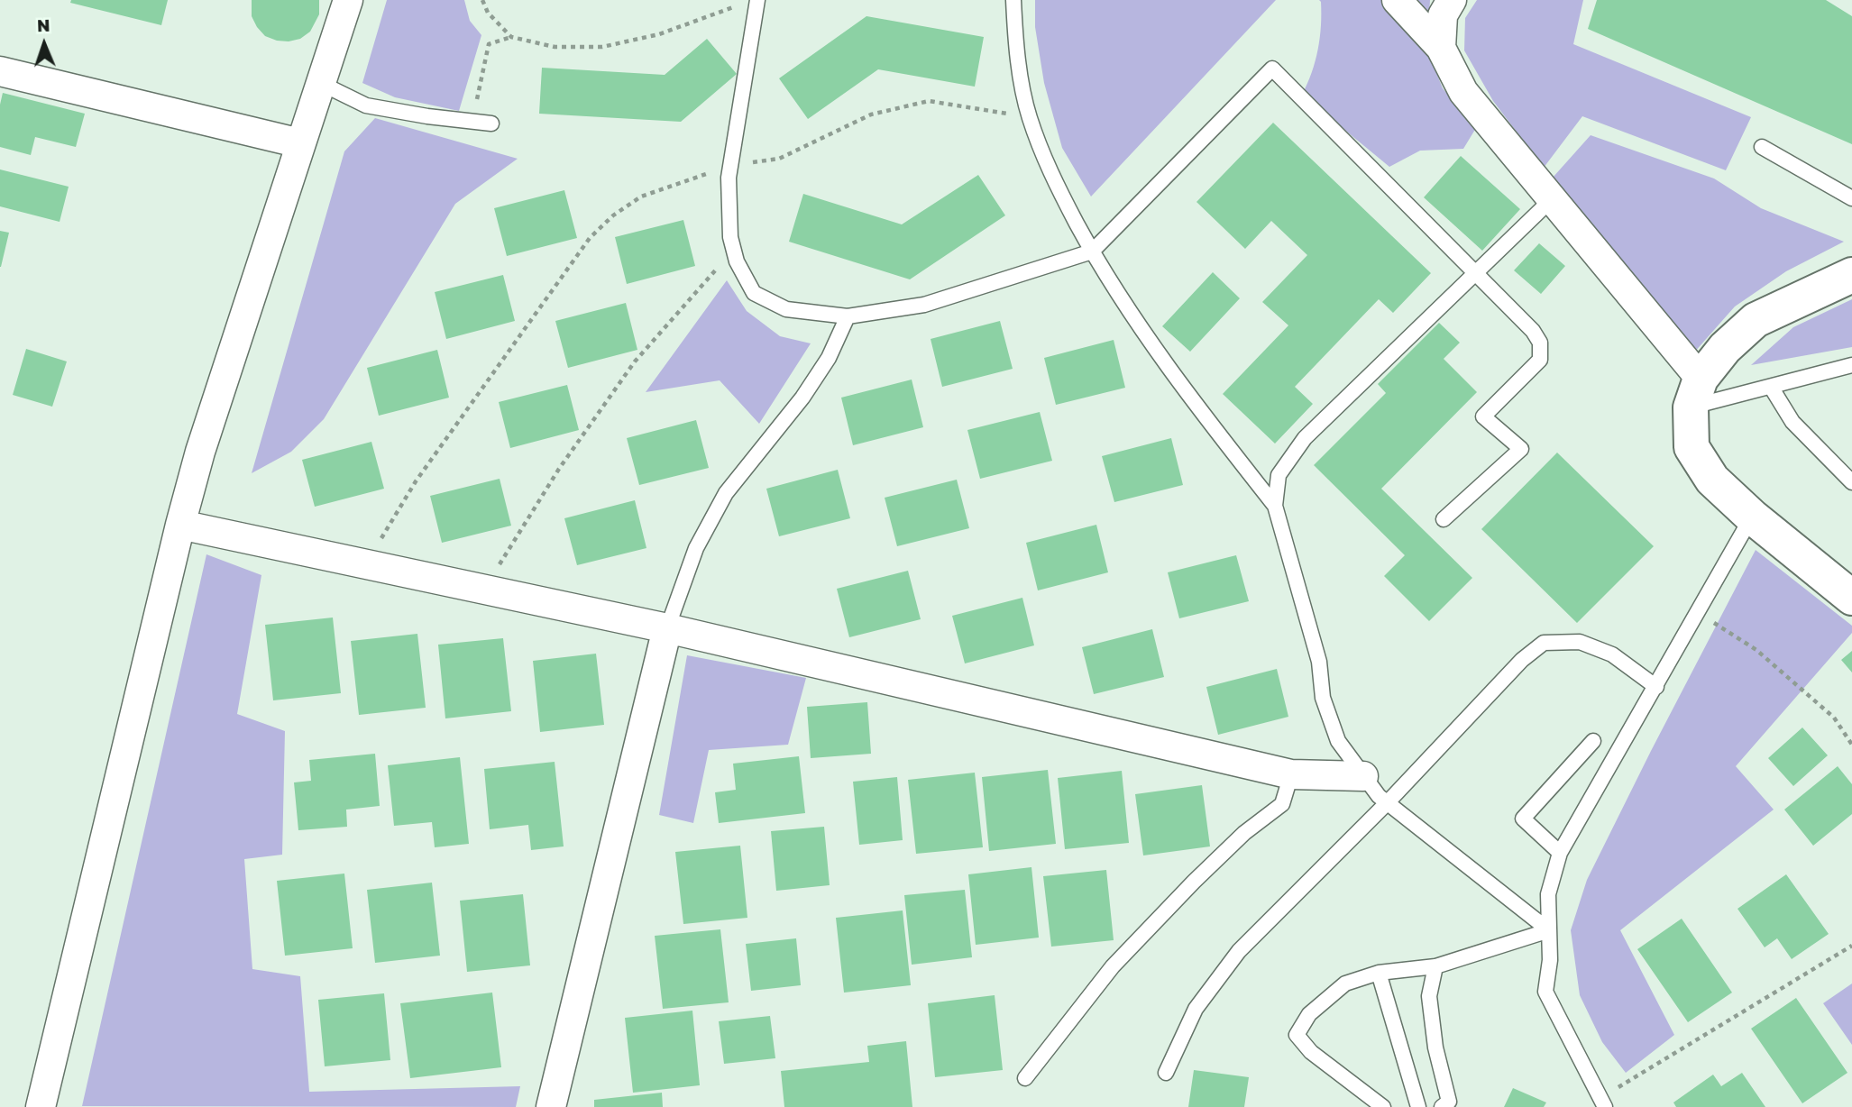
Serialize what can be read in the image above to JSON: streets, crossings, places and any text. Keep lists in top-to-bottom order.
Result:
{
  "north": "top"
}
